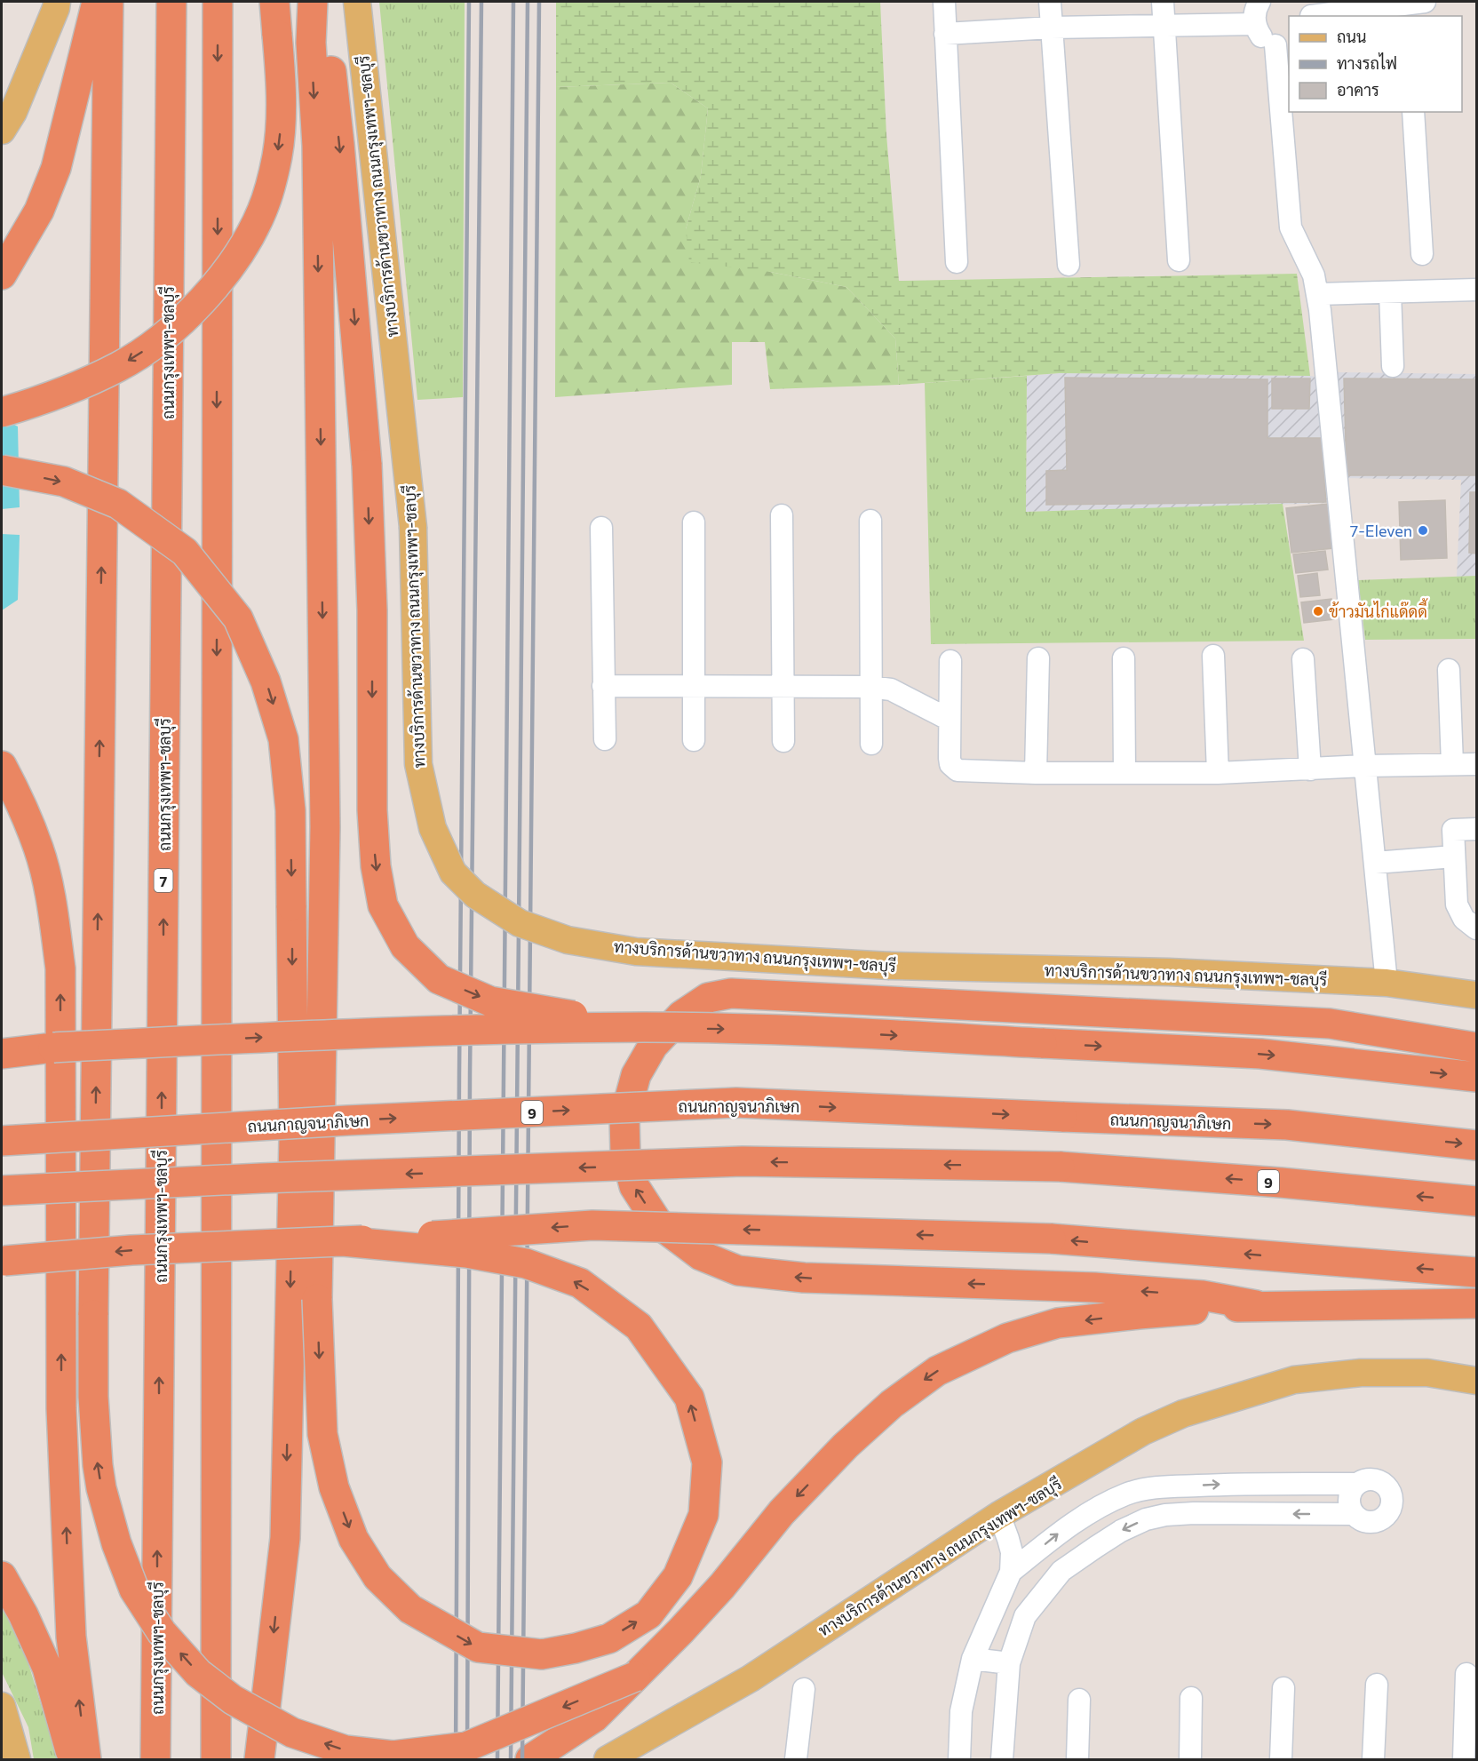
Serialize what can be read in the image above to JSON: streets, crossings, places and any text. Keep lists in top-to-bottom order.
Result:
{
  "streets": {
    "highway": [
      "ถนนกรุงเทพฯ-ชลบุรี",
      "7",
      "ถนนกาญจนาภิเษก",
      "9"
    ],
    "main road": ["ทางบริการด้านขวาทาง ถนนกรุงเทพฯ-ชลบุรี"]
  },
  "places": ["7-Eleven", "ข้าวมันไก่แด๊ดดี้"],
  "legend": ["ถนน", "ทางรถไฟ", "อาคาร"]
}
